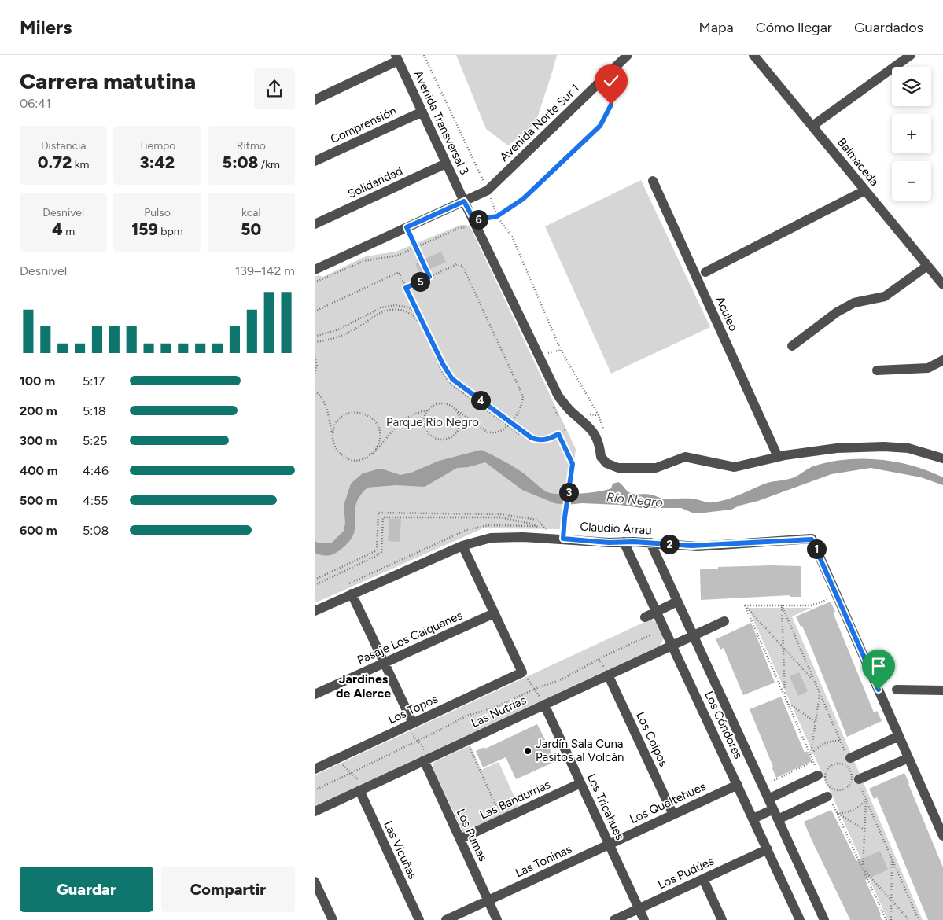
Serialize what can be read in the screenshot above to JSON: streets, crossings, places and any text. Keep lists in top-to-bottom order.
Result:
{
  "streets": {
    "street": [
      "Avenida Transversal 3",
      "Avenida Norte Sur 1",
      "Comprensión",
      "Balmaceda",
      "Solidaridad",
      "Aculeo",
      "Claudio Arrau",
      "Pasaje Los Caiquenes",
      "Los Topos",
      "Las Nutrias",
      "Los Cóndores",
      "Los Coipos",
      "Las Bandurrias",
      "Los Queltehues",
      "Los Tricahues",
      "Los Pumas",
      "Las Vicuñas",
      "Las Toninas",
      "Los Pudúes"
    ]
  },
  "crossings": [
    ["Avenida Transversal 3", "Avenida Norte Sur 1"],
    ["Avenida Transversal 3", "Comprensión"],
    ["Avenida Transversal 3", "Solidaridad"],
    ["Avenida Transversal 3", "Aculeo"],
    ["Claudio Arrau", "Los Cóndores"],
    ["Las Nutrias", "Los Cóndores"],
    ["Las Nutrias", "Los Coipos"],
    ["Las Nutrias", "Los Tricahues"],
    ["Las Nutrias", "Los Pumas"],
    ["Las Nutrias", "Las Vicuñas"],
    ["Los Cóndores", "Los Queltehues"],
    ["Los Cóndores", "Los Pudúes"],
    ["Los Coipos", "Los Queltehues"],
    ["Las Bandurrias", "Los Tricahues"],
    ["Las Bandurrias", "Los Pumas"],
    ["Los Queltehues", "Los Tricahues"],
    ["Los Queltehues", "Las Toninas"],
    ["Los Tricahues", "Las Toninas"],
    ["Los Tricahues", "Los Pudúes"],
    ["Los Pumas", "Las Toninas"]
  ],
  "districts": ["Jardines de Alerce"],
  "water": ["Río Negro"],
  "parks": ["Parque Río Negro"],
  "places": ["Jardín Sala Cuna Pasitos al Volcán"],
  "page": {
    "header": "Milers",
    "nav": ["Mapa", "Cómo llegar", "Guardados"],
    "heading": ["Carrera matutina", "06:41"],
    "map_buttons": ["+", "−"],
    "stats": [
      ["Distancia", "0.72 km"],
      ["Tiempo", "3:42"],
      ["Ritmo", "5:08 /km"],
      ["Desnivel", "4 m"],
      ["Pulso", "159 bpm"],
      ["kcal", "50"]
    ],
    "pins": [
      "6",
      "5",
      "4",
      "3",
      "2",
      "1"
    ],
    "chart": ["Desnivel", "139–142 m"],
    "list": [
      {
        "name": "100 m",
        "note": "5:17"
      },
      {
        "name": "200 m",
        "note": "5:18"
      },
      {
        "name": "300 m",
        "note": "5:25"
      },
      {
        "name": "400 m",
        "note": "4:46"
      },
      {
        "name": "500 m",
        "note": "4:55"
      },
      {
        "name": "600 m",
        "note": "5:08"
      }
    ],
    "buttons": ["Guardar", "Compartir"]
  }
}
